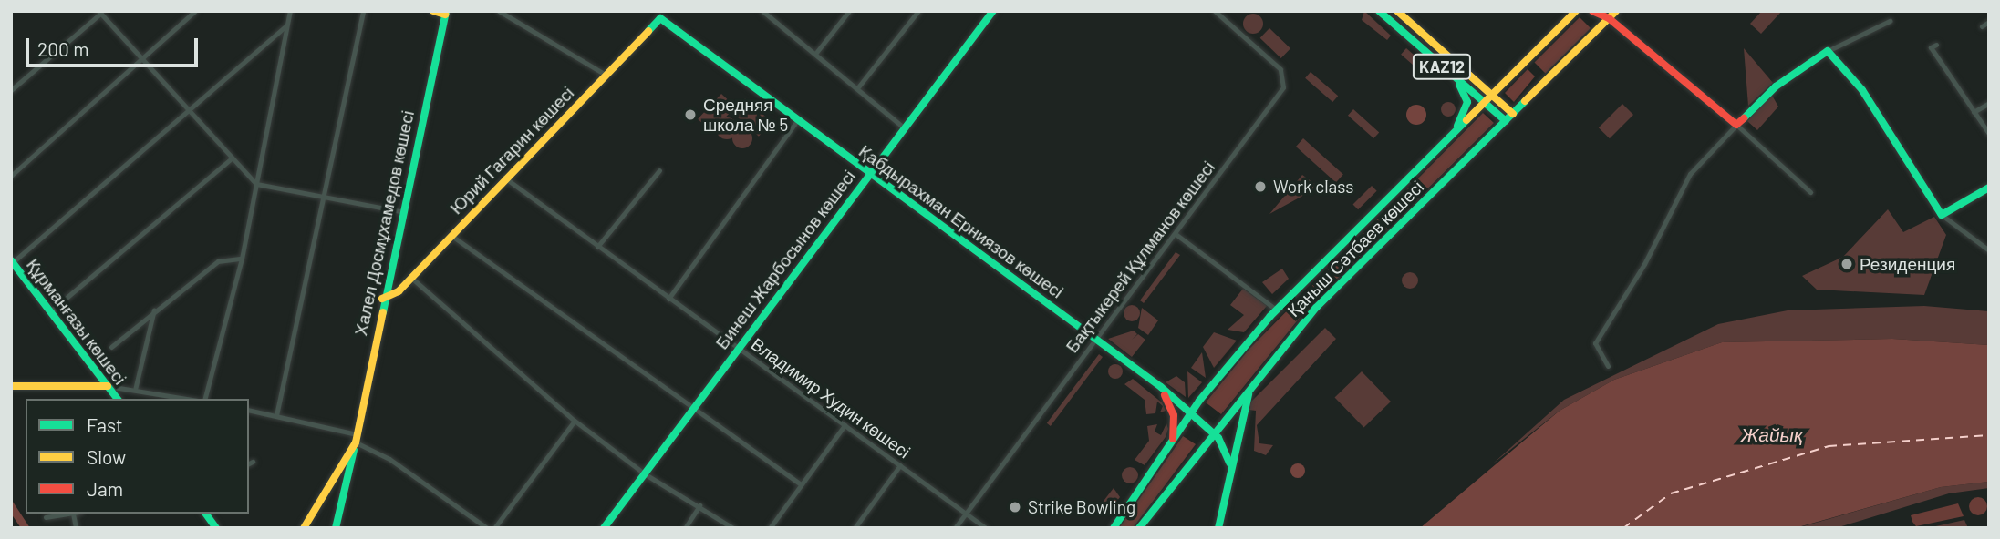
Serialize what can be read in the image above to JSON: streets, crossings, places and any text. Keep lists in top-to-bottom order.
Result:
{
  "streets": {
    "street": [
      "KAZ12",
      "Юрий Гагарин көшесі",
      "Қабдырахман Ерниязов көшесі",
      "Халел Досмұхамедов көшесі",
      "Қаныш Сәтбаев көшесі",
      "Бақтыкерей Құлманов көшесі",
      "Бинеш Жарбосынов көшесі",
      "Құрманғазы көшесі",
      "Владимир Худин көшесі"
    ]
  },
  "crossings": [
    ["KAZ12", "Қаныш Сәтбаев көшесі"],
    ["Юрий Гагарин көшесі", "Қабдырахман Ерниязов көшесі"],
    ["Юрий Гагарин көшесі", "Халел Досмұхамедов көшесі"],
    ["Юрий Гагарин көшесі", "Владимир Худин көшесі"],
    ["Қабдырахман Ерниязов көшесі", "Қаныш Сәтбаев көшесі"],
    ["Қабдырахман Ерниязов көшесі", "Бақтыкерей Құлманов көшесі"],
    ["Қабдырахман Ерниязов көшесі", "Бинеш Жарбосынов көшесі"],
    ["Бақтыкерей Құлманов көшесі", "Владимир Худин көшесі"],
    ["Бинеш Жарбосынов көшесі", "Владимир Худин көшесі"]
  ],
  "water": ["Жайық"],
  "places": [
    "Средняя школа № 5",
    "Work class",
    "Резиденция",
    "Strike Bowling"
  ],
  "legend": ["Fast", "Slow", "Jam"],
  "scale_bar": "200 m"
}
